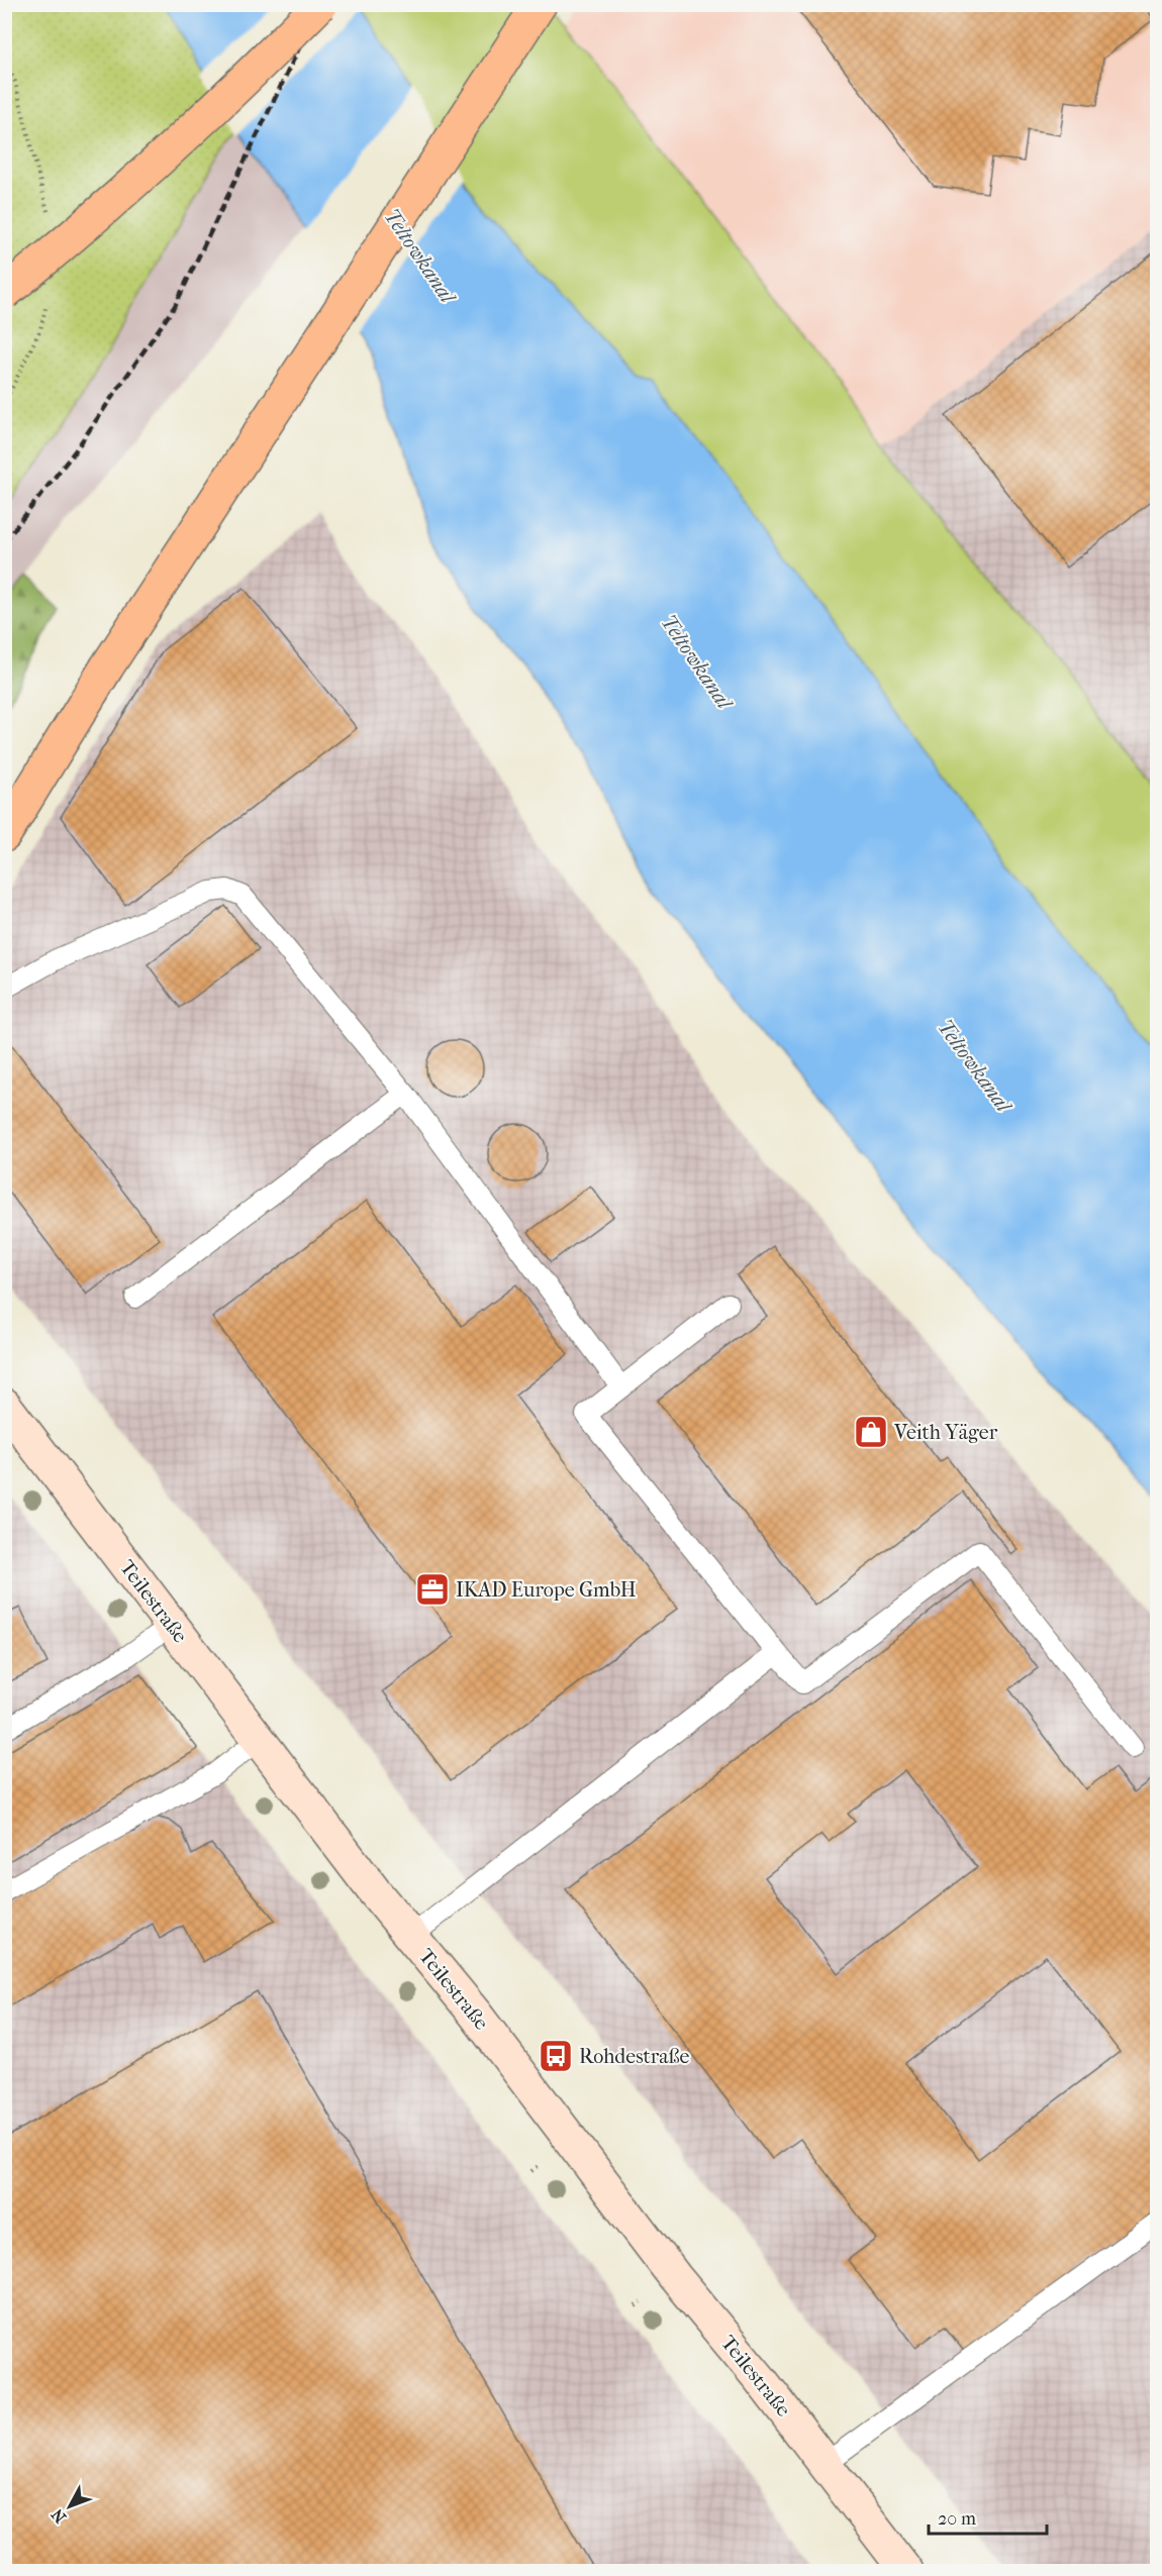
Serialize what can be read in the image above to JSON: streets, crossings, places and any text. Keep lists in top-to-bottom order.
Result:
{
  "streets": {
    "street": ["Teilestraße"]
  },
  "water": ["Teltowkanal"],
  "places": {
    "shop": ["Veith Yäger"],
    "office": ["IKAD Europe GmbH"],
    "bus stop": ["Rohdestraße"]
  },
  "scale_bar": "20 m",
  "north": "bottom left"
}
